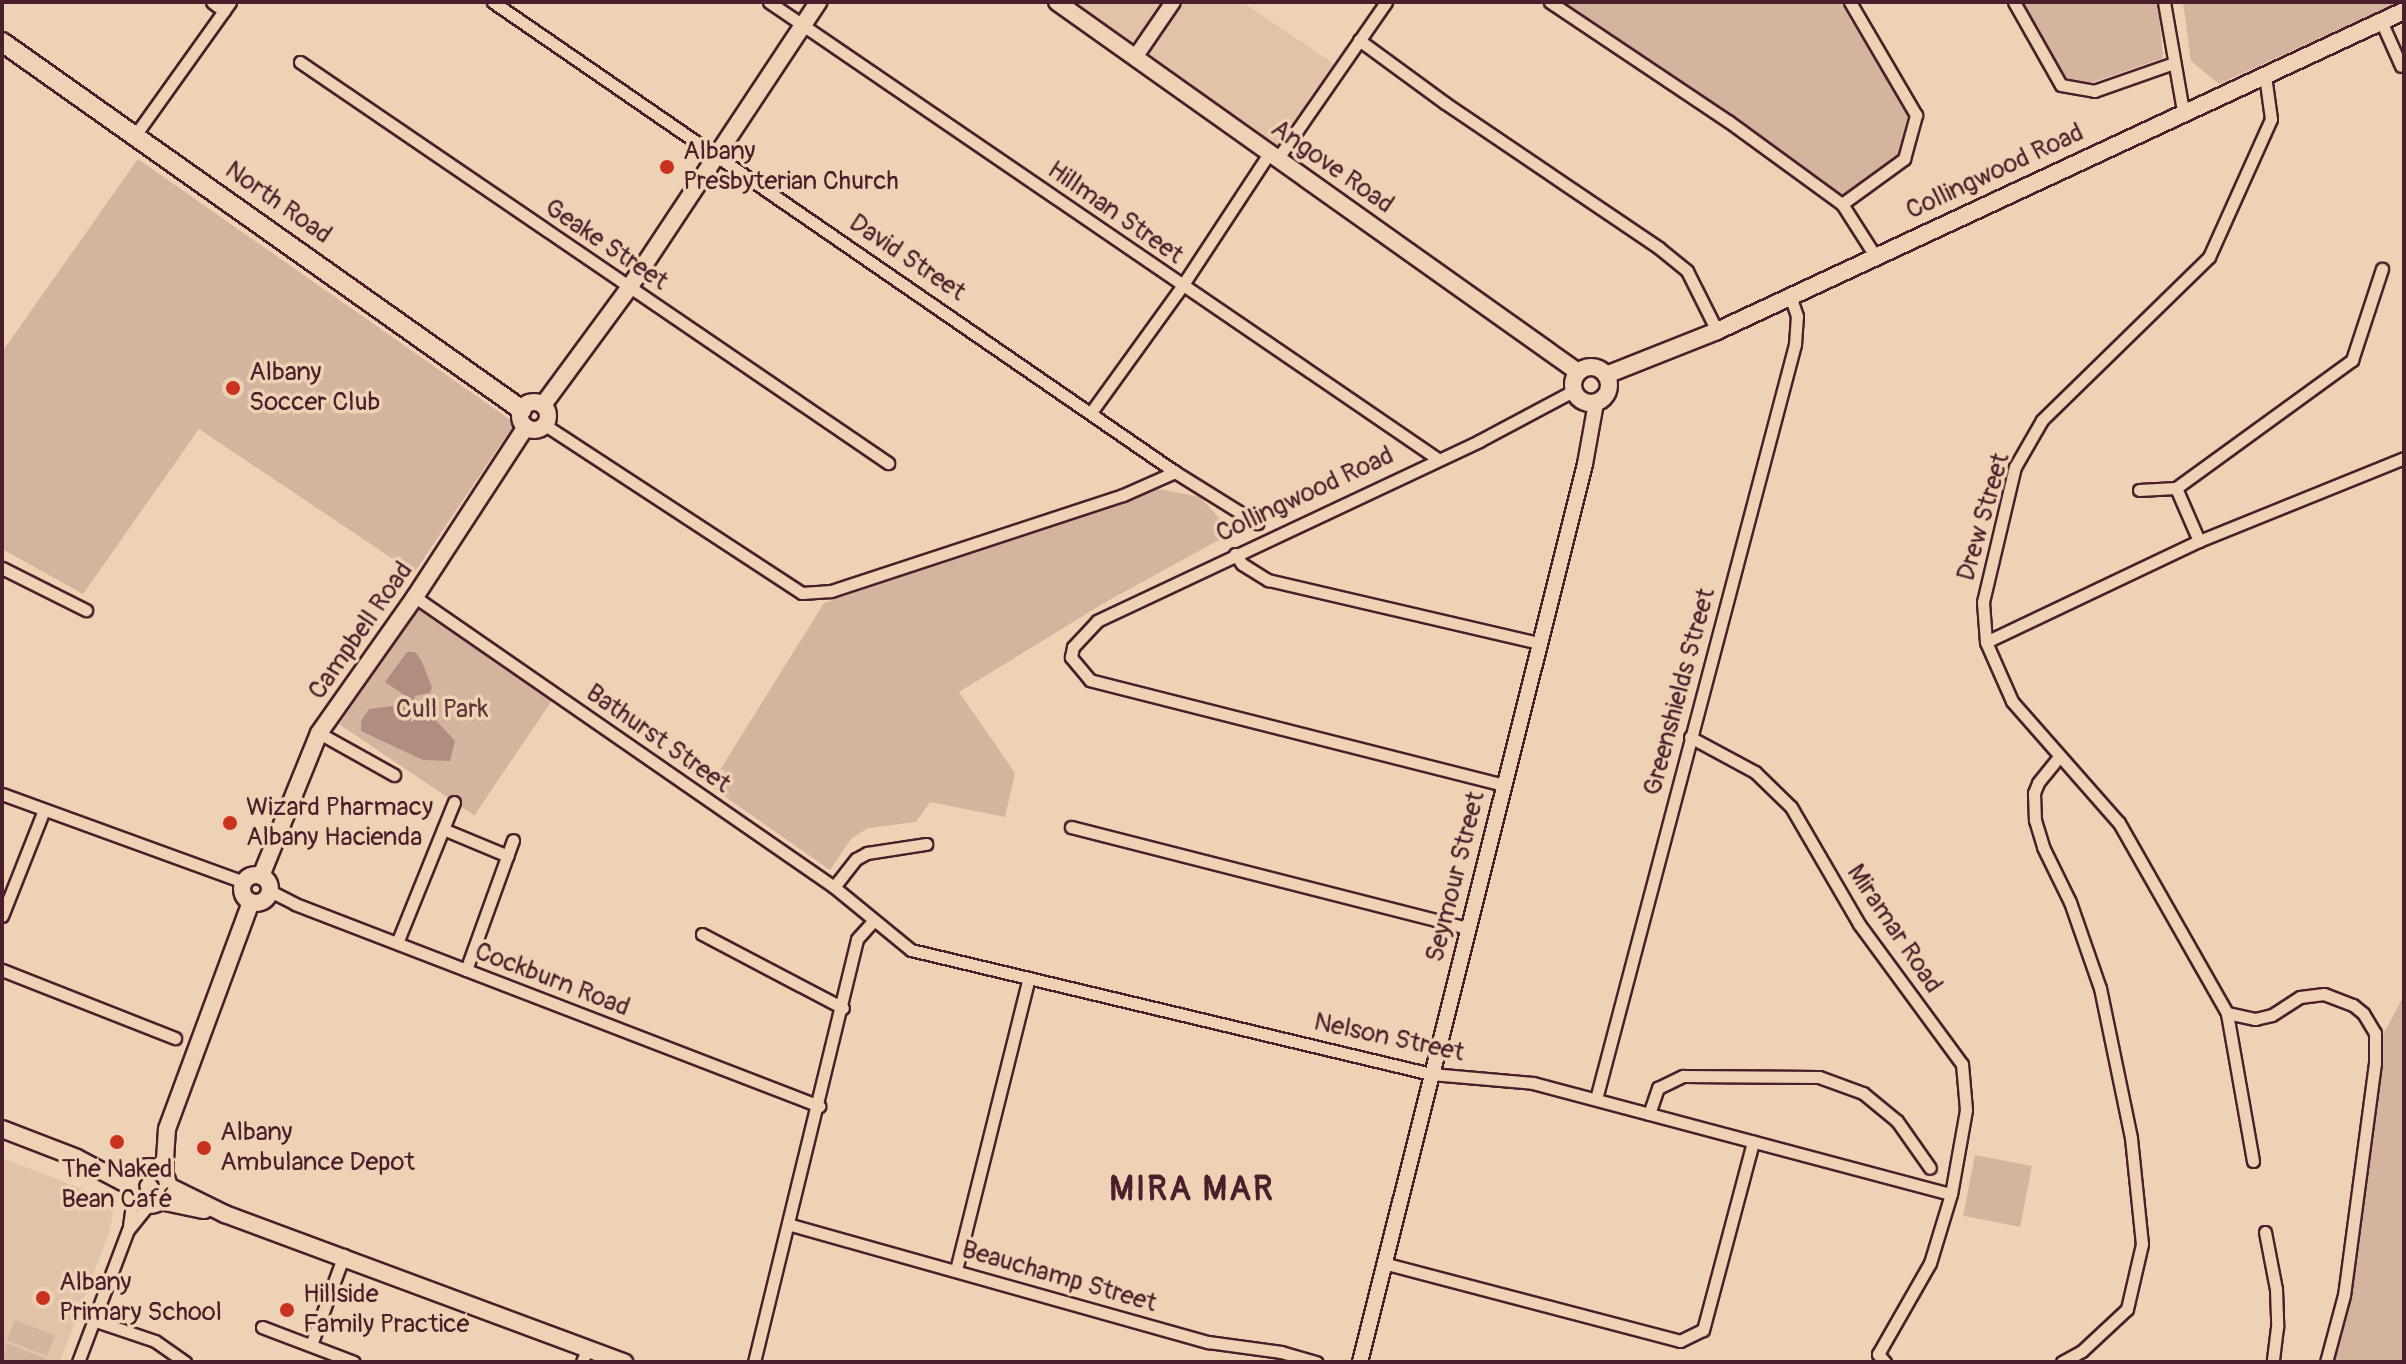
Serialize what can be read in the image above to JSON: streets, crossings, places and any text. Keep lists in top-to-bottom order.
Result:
{
  "streets": {
    "main road": [
      "Angove Road",
      "Collingwood Road",
      "North Road",
      "Campbell Road"
    ],
    "street": [
      "Hillman Street",
      "Geake Street",
      "David Street",
      "Drew Street",
      "Greenshields Street",
      "Bathurst Street",
      "Seymour Street",
      "Miramar Road",
      "Cockburn Road",
      "Nelson Street",
      "Beauchamp Street"
    ]
  },
  "crossings": [
    ["Angove Road", "Collingwood Road"],
    ["Angove Road", "Seymour Street"],
    ["Collingwood Road", "Hillman Street"],
    ["Collingwood Road", "Drew Street"],
    ["Collingwood Road", "Greenshields Street"],
    ["Collingwood Road", "Seymour Street"],
    ["North Road", "Campbell Road"],
    ["Campbell Road", "Bathurst Street"],
    ["Campbell Road", "Cockburn Road"],
    ["Greenshields Street", "Miramar Road"],
    ["Greenshields Street", "Nelson Street"],
    ["Bathurst Street", "Nelson Street"],
    ["Seymour Street", "Nelson Street"],
    ["Miramar Road", "Nelson Street"]
  ],
  "districts": ["MIRA MAR"],
  "parks": ["Cull Park"],
  "places": [
    "Albany Presbyterian Church",
    "Albany Soccer Club",
    "Wizard Pharmacy Albany Hacienda",
    "The Naked Bean Café",
    "Albany Ambulance Depot",
    "Albany Primary School",
    "Hillside Family Practice"
  ]
}
